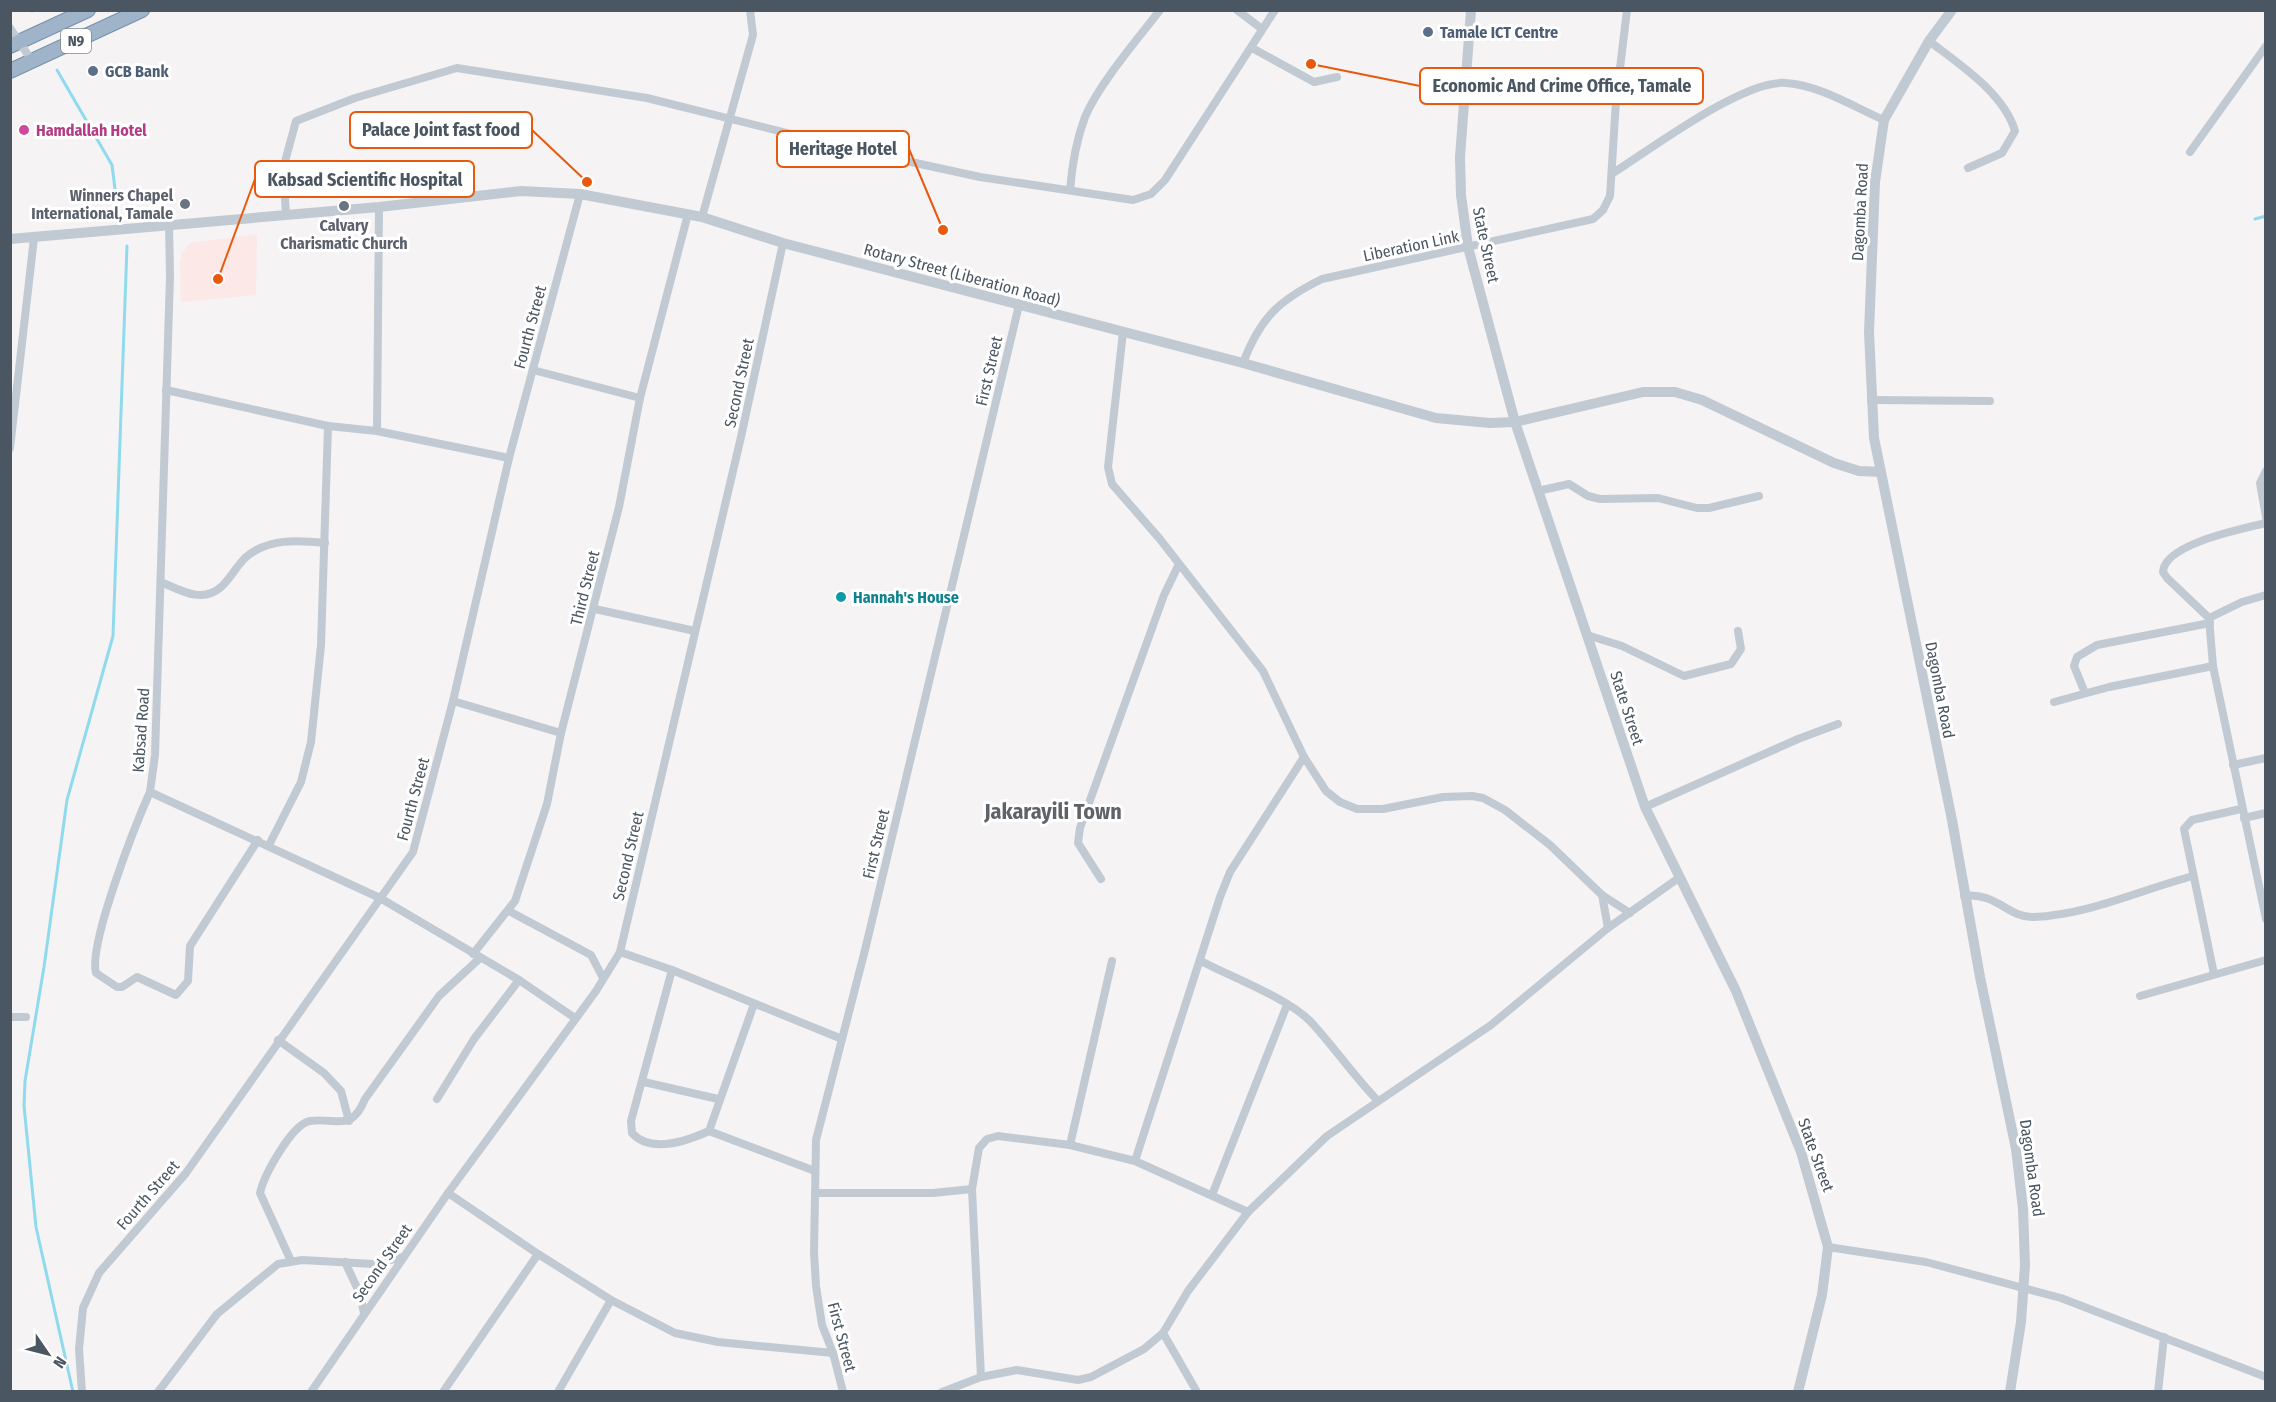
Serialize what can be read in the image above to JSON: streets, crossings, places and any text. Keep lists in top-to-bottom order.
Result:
{
  "streets": {
    "highway": ["N9"],
    "street": [
      "Dagomba Road",
      "State Street",
      "Liberation Link",
      "Rotary Street (Liberation Road)",
      "Fourth Street",
      "First Street",
      "Second Street",
      "Third Street",
      "Kabsad Road"
    ]
  },
  "crossings": [
    ["Dagomba Road", "Rotary Street (Liberation Road)"],
    ["State Street", "Liberation Link"],
    ["State Street", "Rotary Street (Liberation Road)"],
    ["Liberation Link", "Rotary Street (Liberation Road)"],
    ["Rotary Street (Liberation Road)", "Fourth Street"],
    ["Rotary Street (Liberation Road)", "First Street"],
    ["Rotary Street (Liberation Road)", "Second Street"],
    ["Rotary Street (Liberation Road)", "Third Street"],
    ["Rotary Street (Liberation Road)", "Kabsad Road"],
    ["Fourth Street", "Kabsad Road"],
    ["Second Street", "Kabsad Road"],
    ["Third Street", "Kabsad Road"]
  ],
  "districts": ["Jakarayili Town"],
  "places": [
    "Tamale ICT Centre",
    "Economic And Crime Office, Tamale",
    "GCB Bank",
    "Hamdallah Hotel",
    "Palace Joint fast food",
    "Winners Chapel International, Tamale",
    "Calvary Charismatic Church",
    "Heritage Hotel",
    "Kabsad Scientific Hospital",
    "Hannah's House"
  ],
  "north": "bottom right"
}
